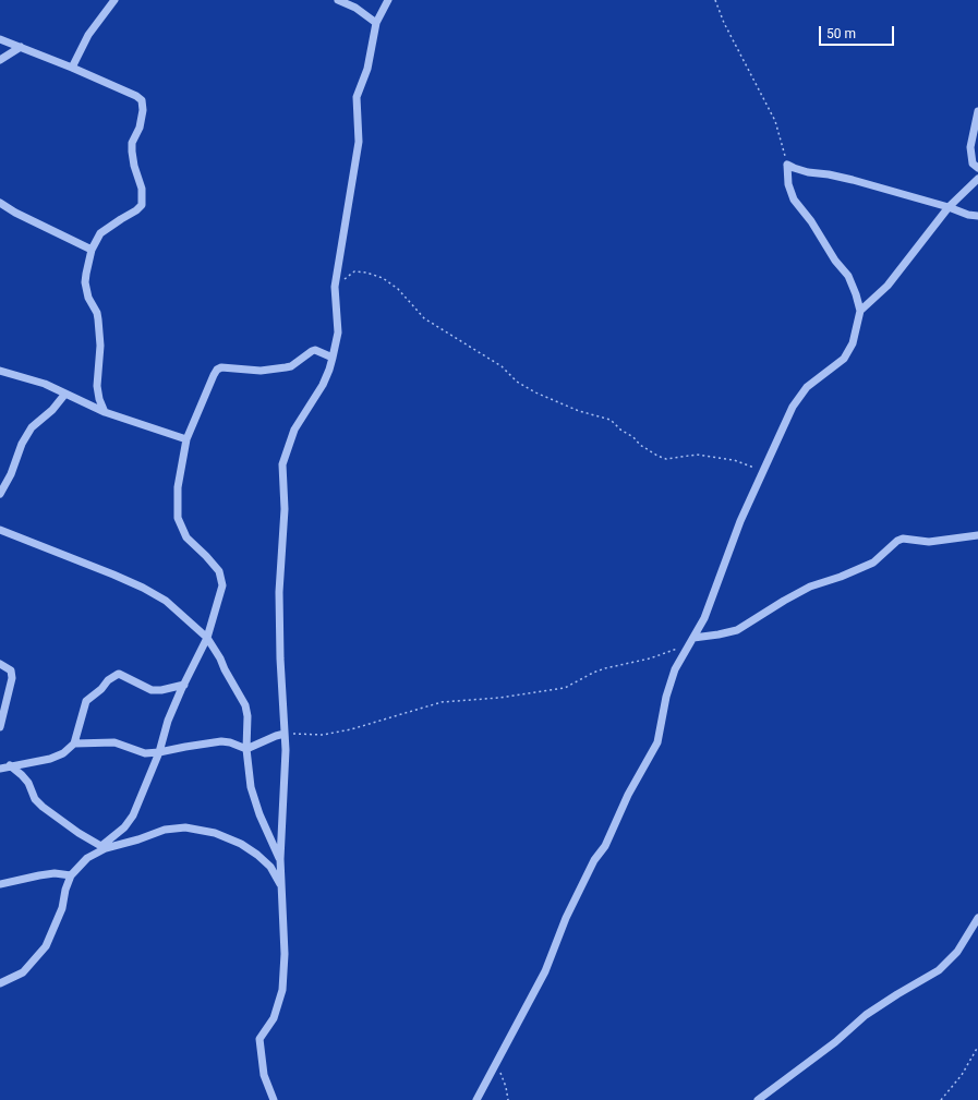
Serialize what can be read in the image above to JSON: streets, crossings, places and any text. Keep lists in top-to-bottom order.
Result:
{
  "scale_bar": "50 m"
}
